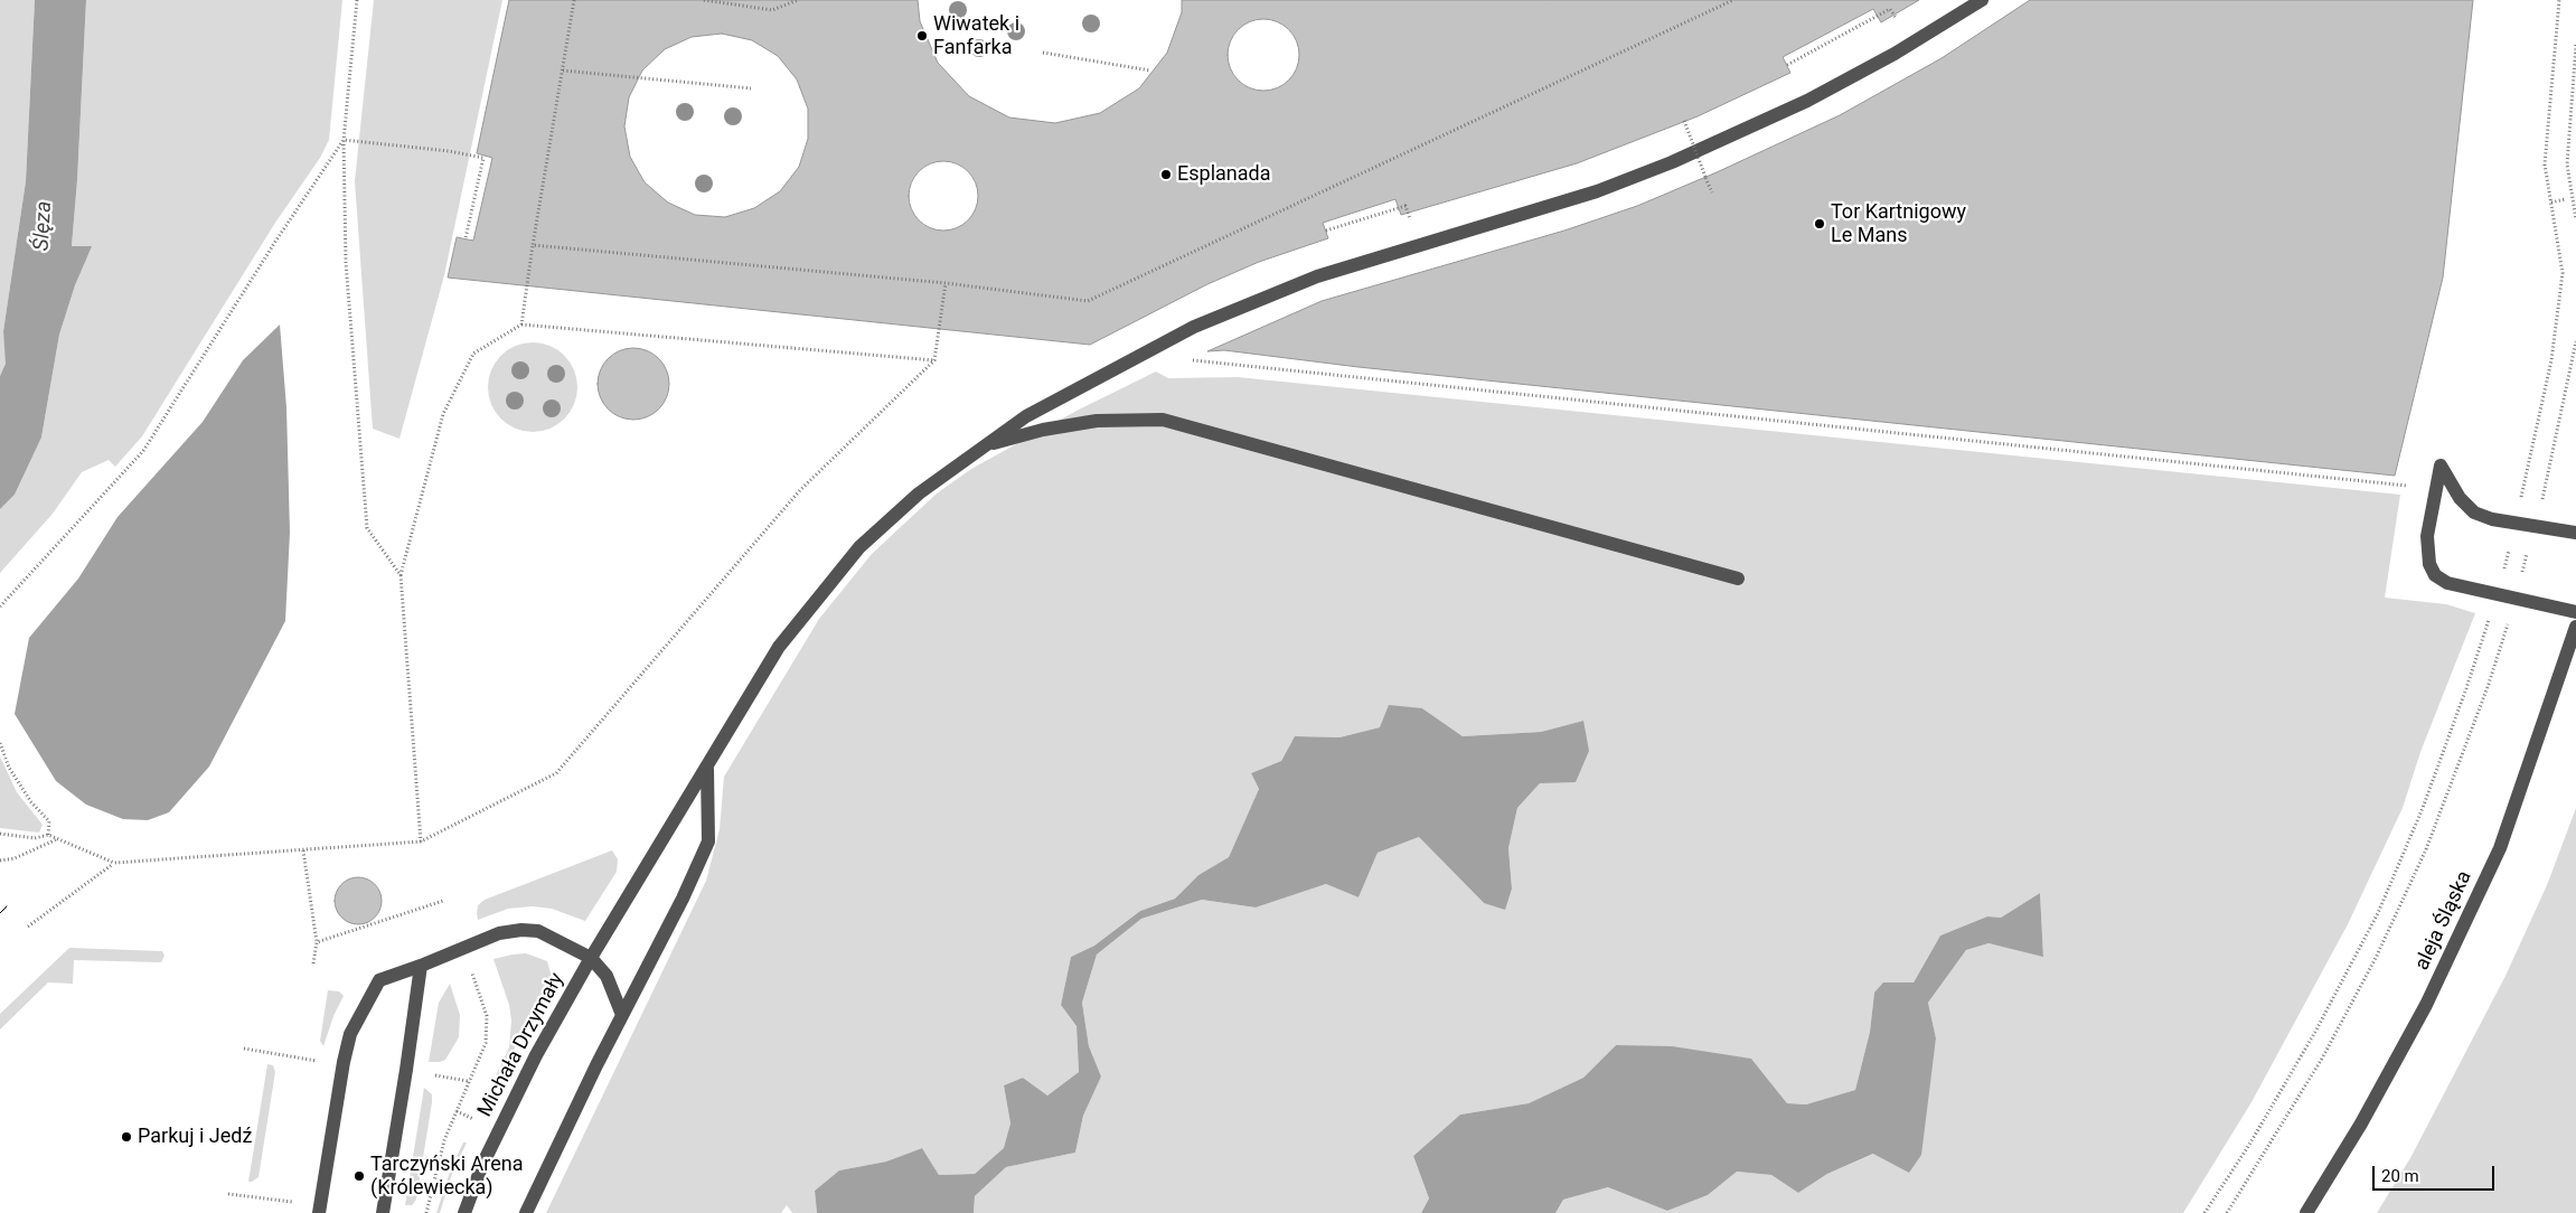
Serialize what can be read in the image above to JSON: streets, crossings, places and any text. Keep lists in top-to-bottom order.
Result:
{
  "streets": {
    "street": ["aleja Śląska", "Michała Drzymały"]
  },
  "water": ["Ślęza"],
  "places": [
    "Wiwatek i Fanfarka",
    "Esplanada",
    "Tor Kartnigowy Le Mans",
    "Parkuj i Jedź",
    "Tarczyński Arena (Królewiecka)"
  ],
  "scale_bar": "20 m"
}
